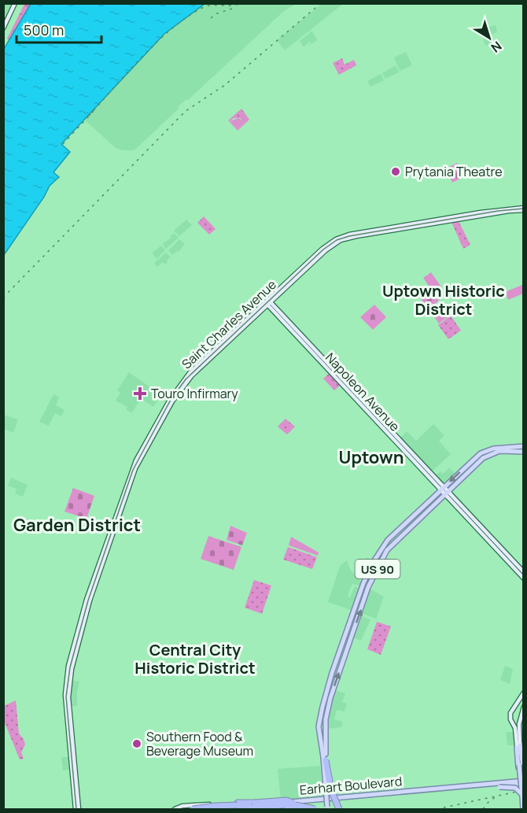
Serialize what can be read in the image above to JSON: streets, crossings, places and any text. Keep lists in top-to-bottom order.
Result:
{
  "streets": {
    "main road": [
      "Saint Charles Avenue",
      "Napoleon Avenue",
      "US 90",
      "Earhart Boulevard"
    ]
  },
  "crossings": [
    ["Saint Charles Avenue", "Napoleon Avenue"],
    ["Napoleon Avenue", "US 90"]
  ],
  "districts": [
    "Uptown Historic District",
    "Uptown",
    "Garden District",
    "Central City Historic District"
  ],
  "places": {
    "other": ["Prytania Theatre", "Southern Food & Beverage Museum"],
    "health": ["Touro Infirmary"]
  },
  "scale_bar": "500 m",
  "north": "bottom right"
}
